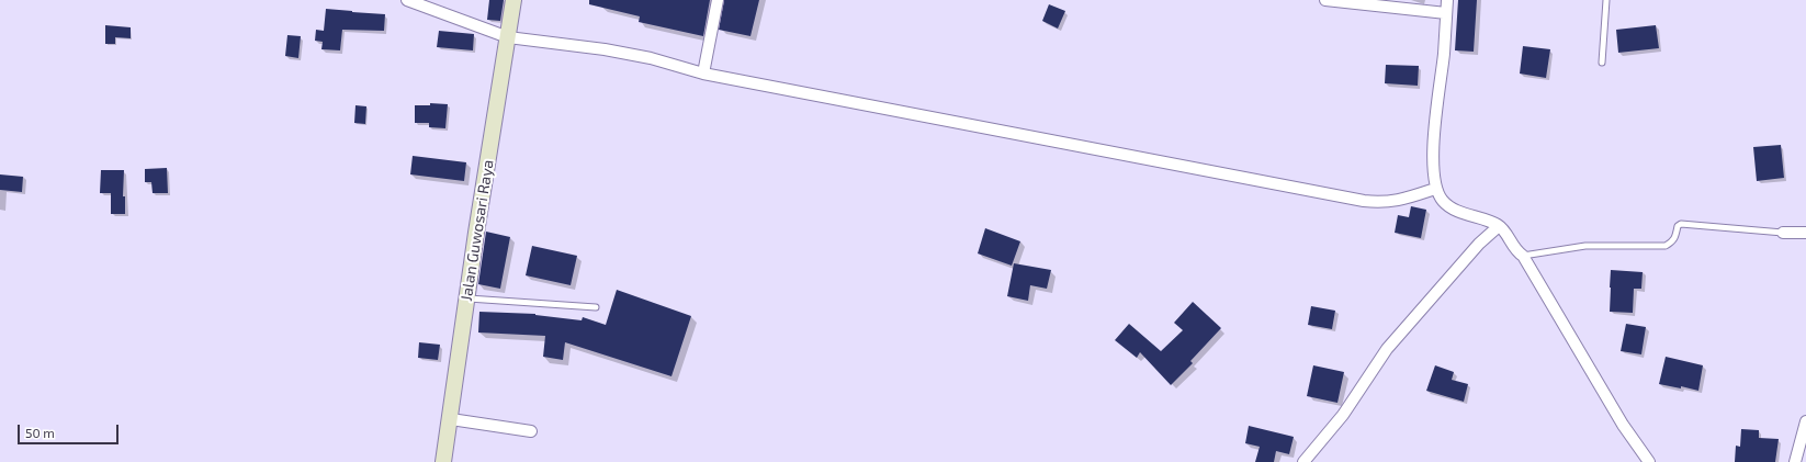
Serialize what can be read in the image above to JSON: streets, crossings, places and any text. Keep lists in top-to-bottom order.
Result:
{
  "streets": {
    "street": ["Jalan Guwosari Raya"]
  },
  "scale_bar": "50 m"
}
